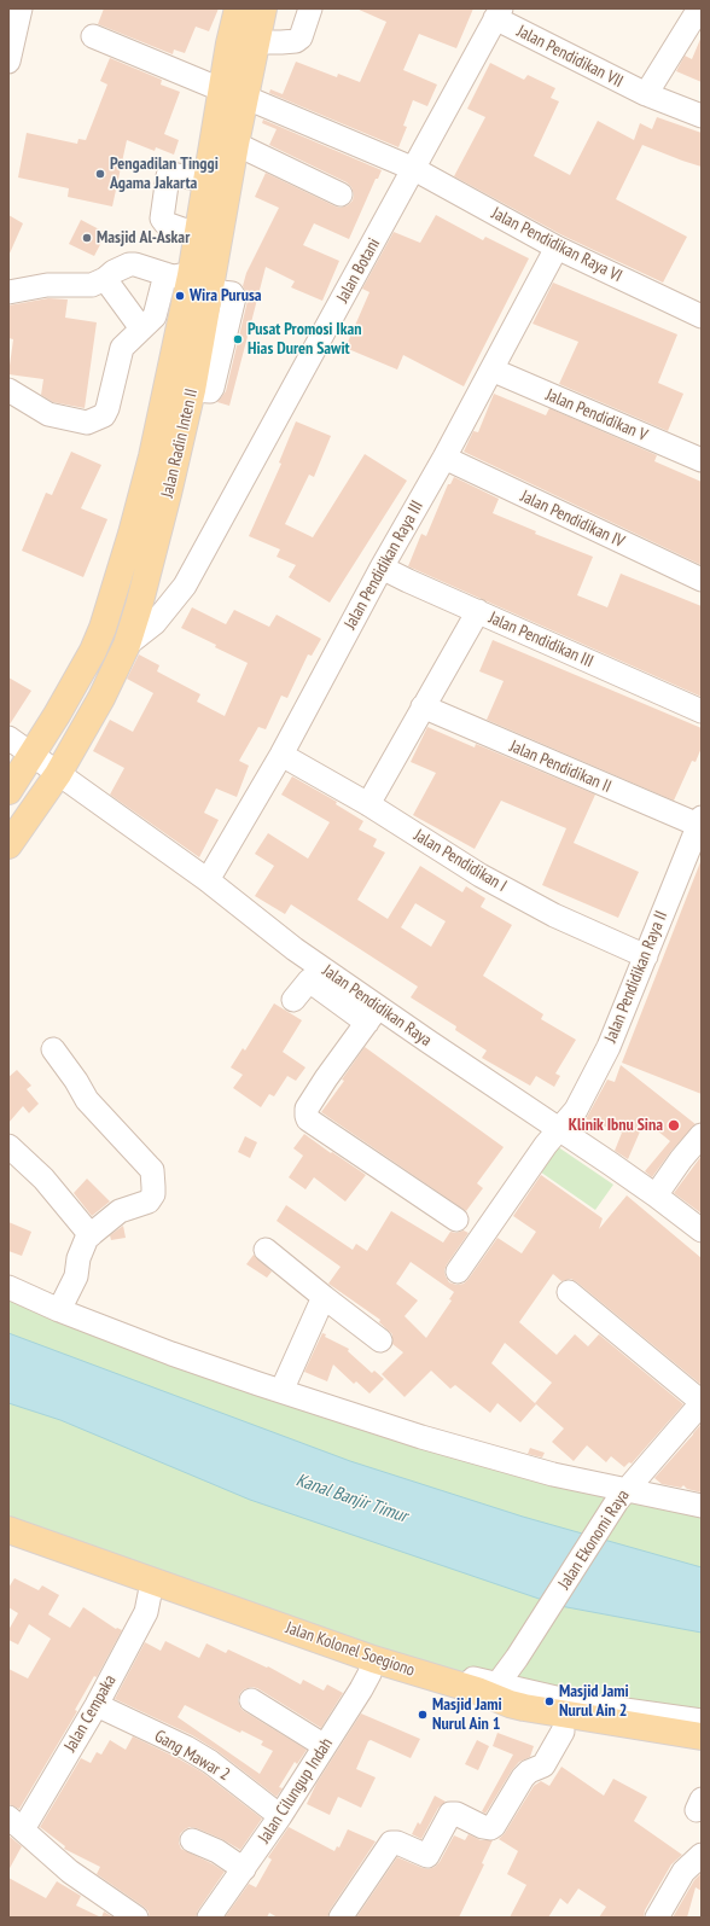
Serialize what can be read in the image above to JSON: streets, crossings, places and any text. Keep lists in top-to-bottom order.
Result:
{
  "streets": {
    "main road": ["Jalan Radin Inten II", "Jalan Kolonel Soegiono"],
    "street": [
      "Jalan Pendidikan VII",
      "Jalan Pendidikan Raya VI",
      "Jalan Botani",
      "Jalan Pendidikan V",
      "Jalan Pendidikan IV",
      "Jalan Pendidikan Raya III",
      "Jalan Pendidikan III",
      "Jalan Pendidikan II",
      "Jalan Pendidikan I",
      "Jalan Pendidikan Raya II",
      "Jalan Pendidikan Raya",
      "Jalan Ekonomi Raya",
      "Jalan Cempaka",
      "Gang Mawar 2",
      "Jalan Cilungup Indah"
    ]
  },
  "crossings": [
    ["Jalan Pendidikan VII", "Jalan Botani"],
    ["Jalan Pendidikan Raya VI", "Jalan Botani"],
    ["Jalan Pendidikan Raya VI", "Jalan Radin Inten II"],
    ["Jalan Pendidikan Raya VI", "Jalan Pendidikan Raya III"],
    ["Jalan Botani", "Jalan Radin Inten II"],
    ["Jalan Pendidikan V", "Jalan Pendidikan Raya III"],
    ["Jalan Radin Inten II", "Jalan Pendidikan Raya"],
    ["Jalan Pendidikan IV", "Jalan Pendidikan Raya III"],
    ["Jalan Pendidikan Raya III", "Jalan Pendidikan III"],
    ["Jalan Pendidikan Raya III", "Jalan Pendidikan I"],
    ["Jalan Pendidikan Raya III", "Jalan Pendidikan Raya"],
    ["Jalan Pendidikan II", "Jalan Pendidikan Raya II"],
    ["Jalan Pendidikan I", "Jalan Pendidikan Raya II"],
    ["Jalan Pendidikan Raya II", "Jalan Pendidikan Raya"],
    ["Jalan Ekonomi Raya", "Jalan Kolonel Soegiono"],
    ["Jalan Kolonel Soegiono", "Jalan Cempaka"],
    ["Jalan Kolonel Soegiono", "Jalan Cilungup Indah"],
    ["Jalan Cempaka", "Gang Mawar 2"],
    ["Gang Mawar 2", "Jalan Cilungup Indah"]
  ],
  "water": ["Kanal Banjir Timur"],
  "places": [
    "Pengadilan Tinggi Agama Jakarta",
    "Masjid Al-Askar",
    "Wira Purusa",
    "Pusat Promosi Ikan Hias Duren Sawit",
    "Klinik Ibnu Sina",
    "Masjid Jami Nurul Ain 2",
    "Masjid Jami Nurul Ain 1"
  ]
}
